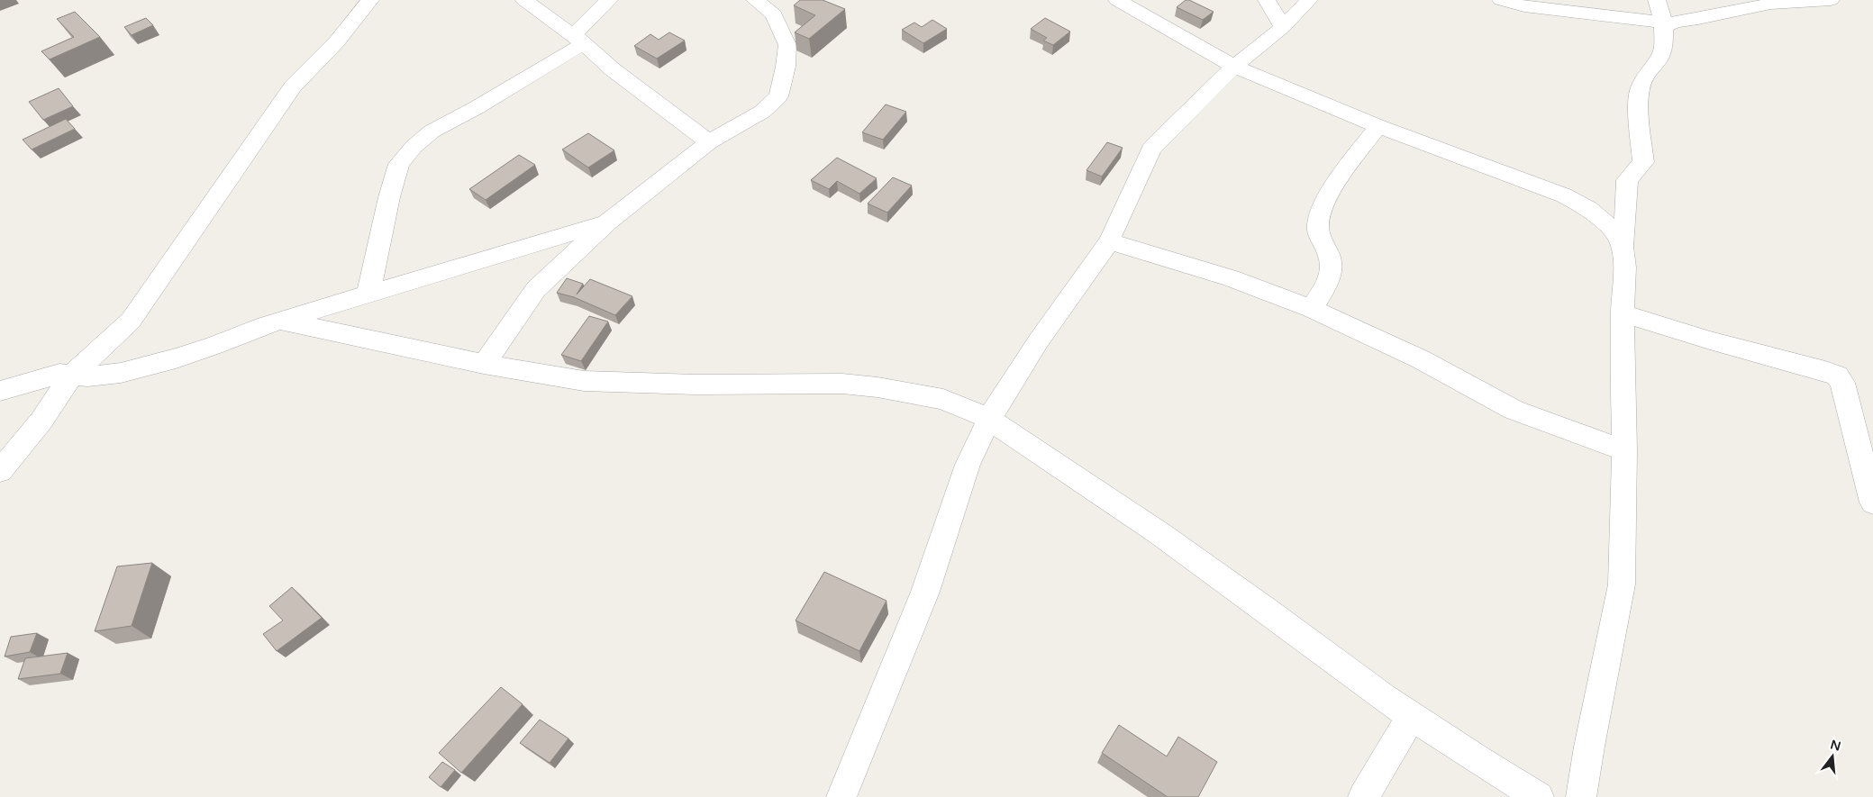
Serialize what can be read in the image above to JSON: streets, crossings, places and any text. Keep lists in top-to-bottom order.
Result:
{
  "north": "top"
}
